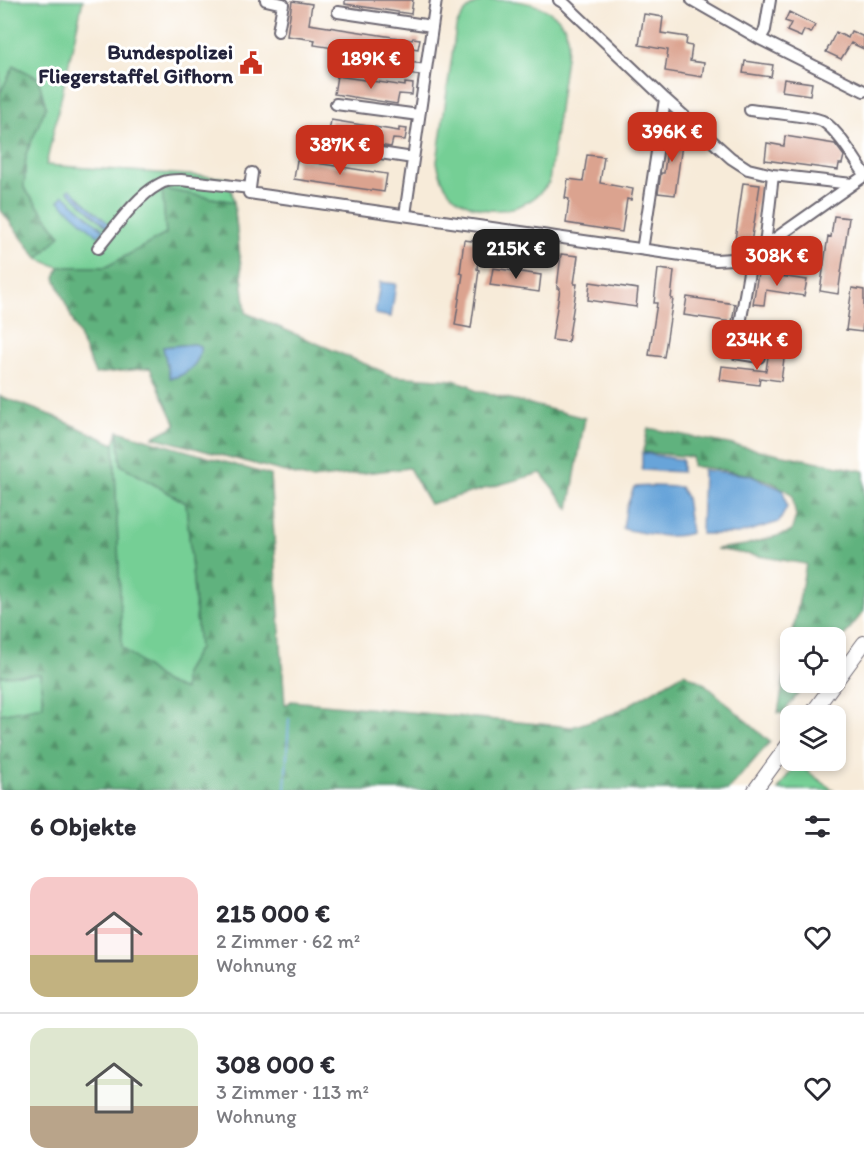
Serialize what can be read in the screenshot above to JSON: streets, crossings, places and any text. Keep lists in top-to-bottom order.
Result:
{
  "places": {
    "public building": ["Bundespolizei Fliegerstaffel Gifhorn"]
  },
  "page": {
    "price": [
      "189K €",
      "396K €",
      "387K €",
      "215K €",
      "308K €",
      "234K €"
    ],
    "heading": "6 Objekte",
    "list": [
      {
        "name": "215 000 €",
        "note": "2 Zimmer · 62 m² · Wohnung"
      },
      {
        "name": "308 000 €",
        "note": "3 Zimmer · 113 m² · Wohnung"
      }
    ]
  }
}
